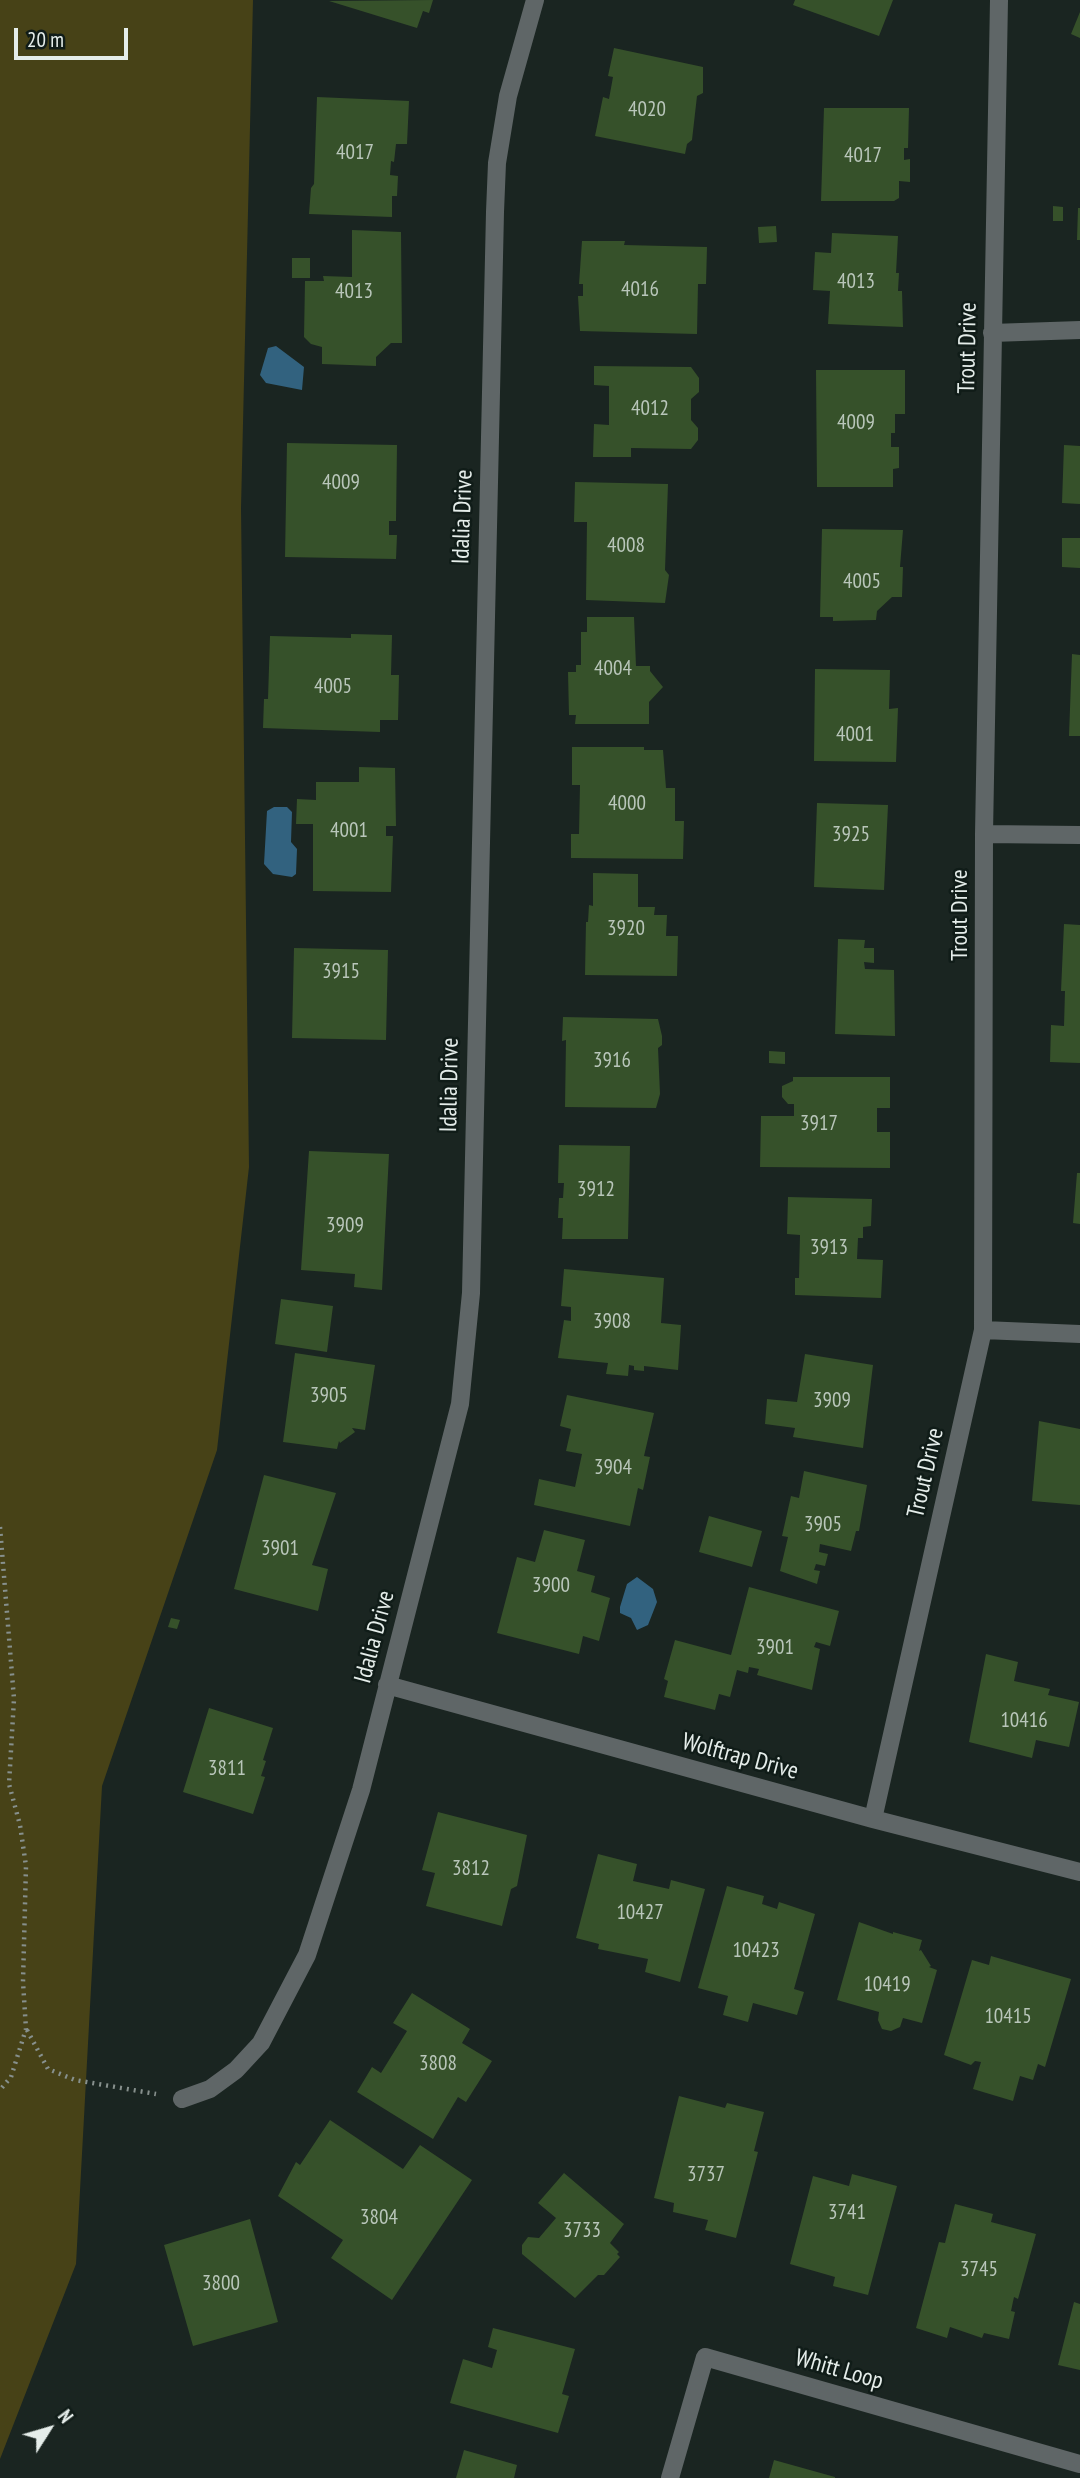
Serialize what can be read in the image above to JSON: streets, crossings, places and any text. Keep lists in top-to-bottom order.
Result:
{
  "streets": {
    "street": [
      "Trout Drive",
      "Idalia Drive",
      "Wolftrap Drive",
      "Whitt Loop"
    ]
  },
  "crossings": [
    ["Trout Drive", "Wolftrap Drive"],
    ["Idalia Drive", "Wolftrap Drive"]
  ],
  "house_numbers": [
    "4020",
    "4017",
    "4017",
    "4013",
    "4016",
    "4013",
    "4012",
    "4009",
    "4009",
    "4008",
    "4005",
    "4004",
    "4005",
    "4001",
    "4000",
    "4001",
    "3925",
    "3920",
    "3915",
    "3916",
    "3917",
    "3912",
    "3909",
    "3913",
    "3908",
    "3905",
    "3909",
    "3904",
    "3905",
    "3901",
    "3900",
    "3901",
    "10416",
    "3811",
    "3812",
    "10427",
    "10423",
    "10419",
    "10415",
    "3808",
    "3737",
    "3741",
    "3804",
    "3733",
    "3745",
    "3800"
  ],
  "scale_bar": "20 m",
  "north": "top right"
}
